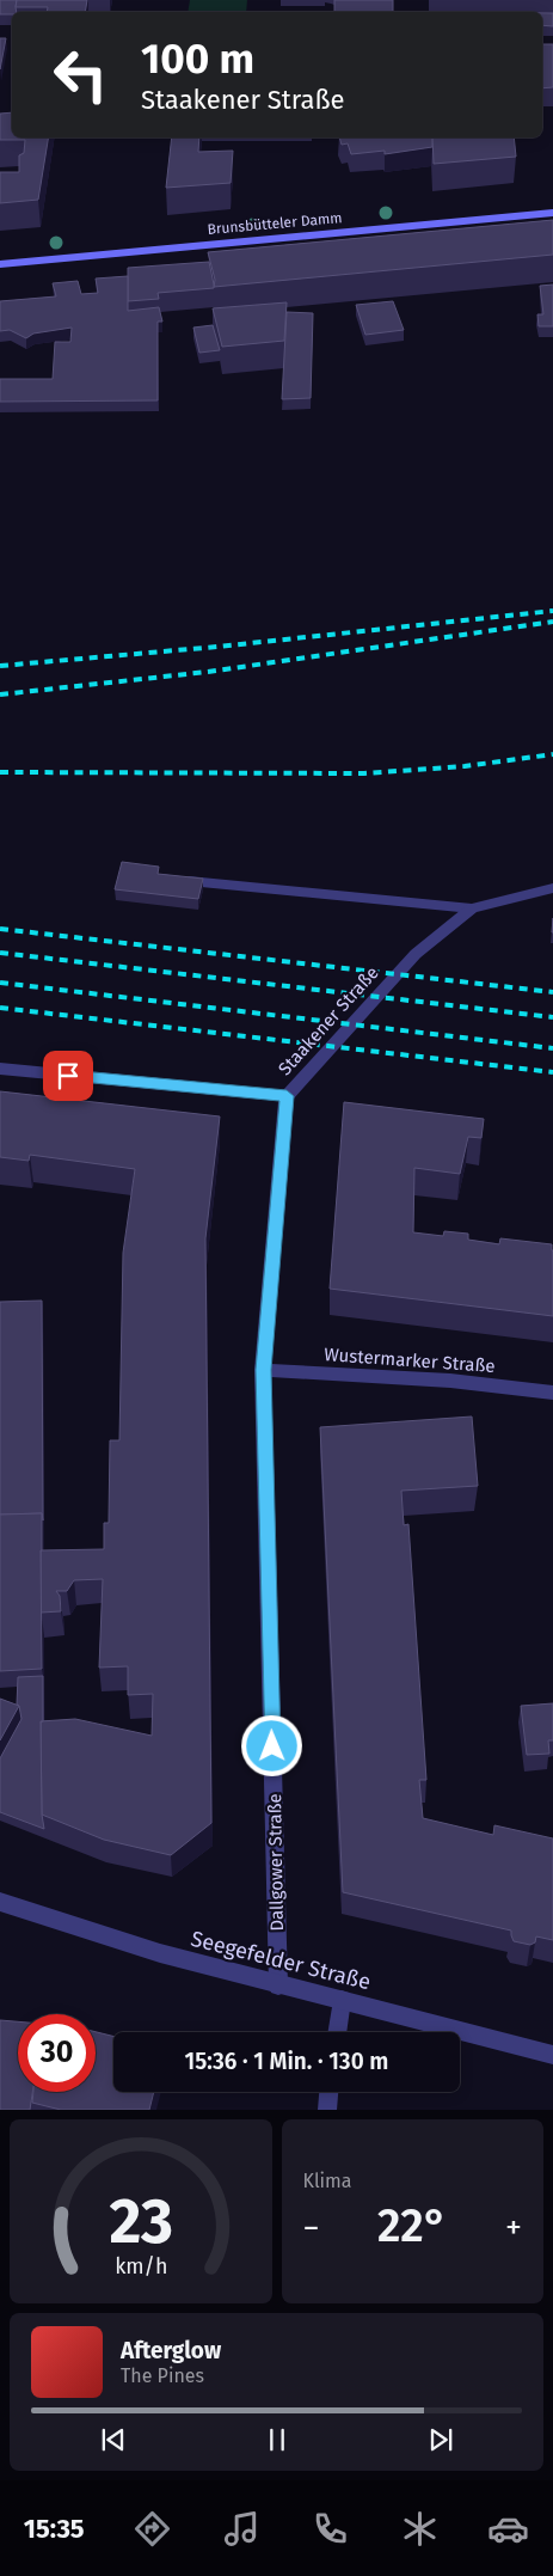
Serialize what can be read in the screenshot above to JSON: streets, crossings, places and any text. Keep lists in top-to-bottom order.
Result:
{
  "streets": {
    "main road": ["Brunsbütteler Damm"],
    "street": [
      "Staakener Straße",
      "Wustermarker Straße",
      "Dallgower Straße",
      "Seegefelder Straße"
    ]
  },
  "crossings": [
    ["Staakener Straße", "Dallgower Straße"],
    ["Wustermarker Straße", "Dallgower Straße"],
    ["Dallgower Straße", "Seegefelder Straße"]
  ],
  "page": {
    "turn": ["100 m", "Staakener Straße"],
    "limit": "30",
    "trip": "15:36 · 1 Min. · 130 m",
    "tile": "Klima",
    "heat": ["−", "22°", "+"],
    "song": ["Afterglow", "The Pines"],
    "tabs": "15:35",
    "gauge": ["23", "km/h"]
  }
}
